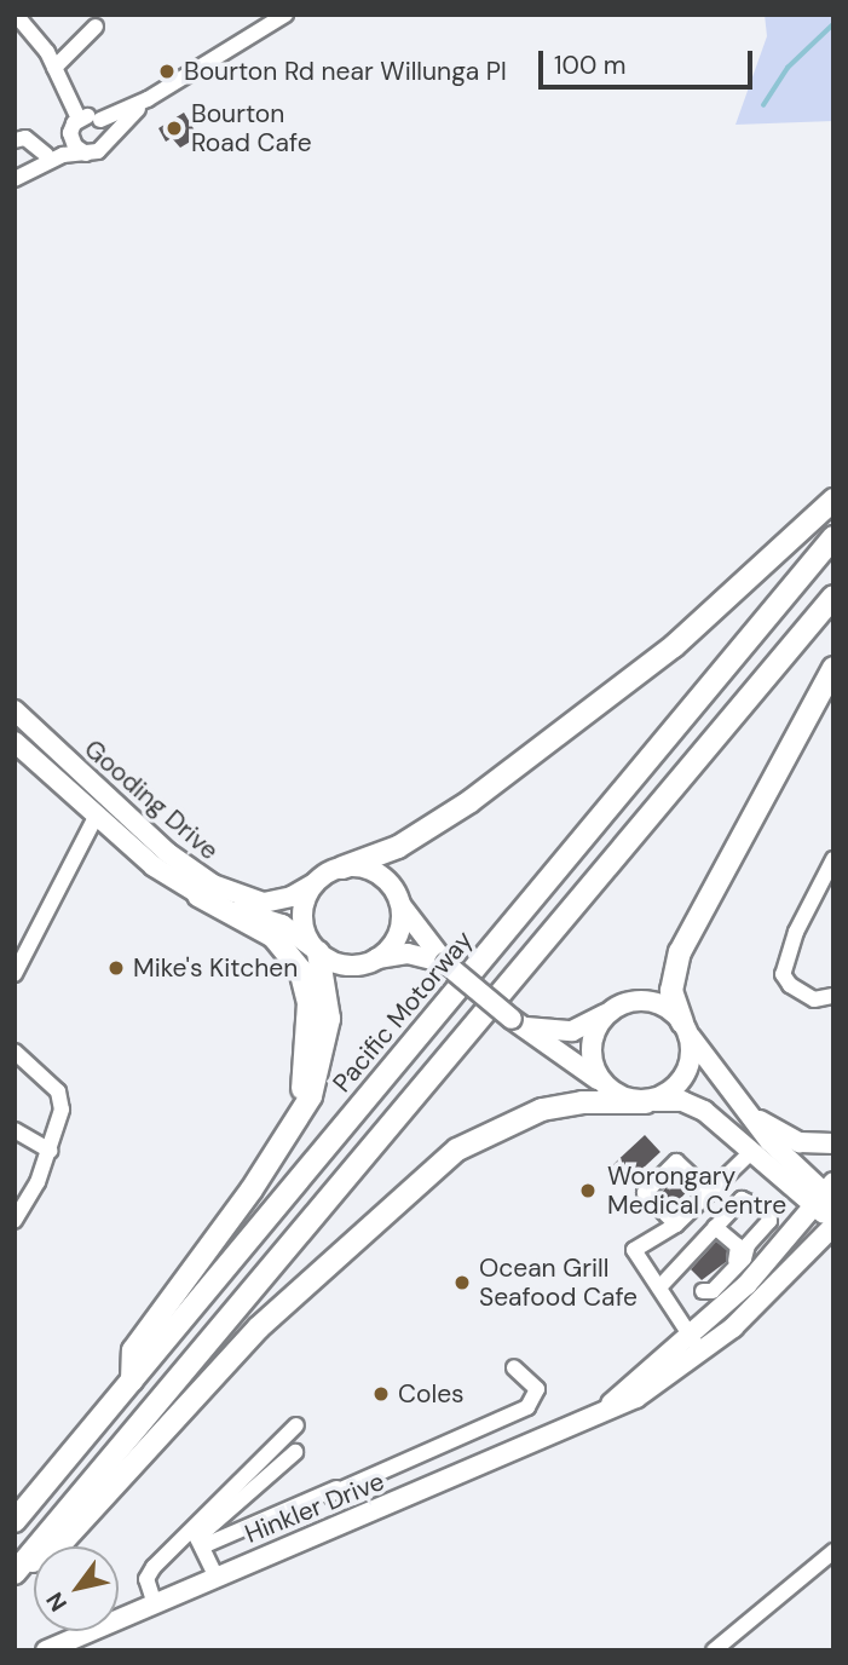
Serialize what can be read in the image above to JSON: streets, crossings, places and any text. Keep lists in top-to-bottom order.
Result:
{
  "streets": {
    "highway": ["Pacific Motorway"],
    "main road": ["Gooding Drive", "Hinkler Drive"]
  },
  "places": [
    "Bourton Rd near Willunga Pl",
    "Bourton Road Cafe",
    "Mike's Kitchen",
    "Worongary Medical Centre",
    "Ocean Grill Seafood Cafe",
    "Coles"
  ],
  "scale_bar": "100 m",
  "north": "bottom left"
}
